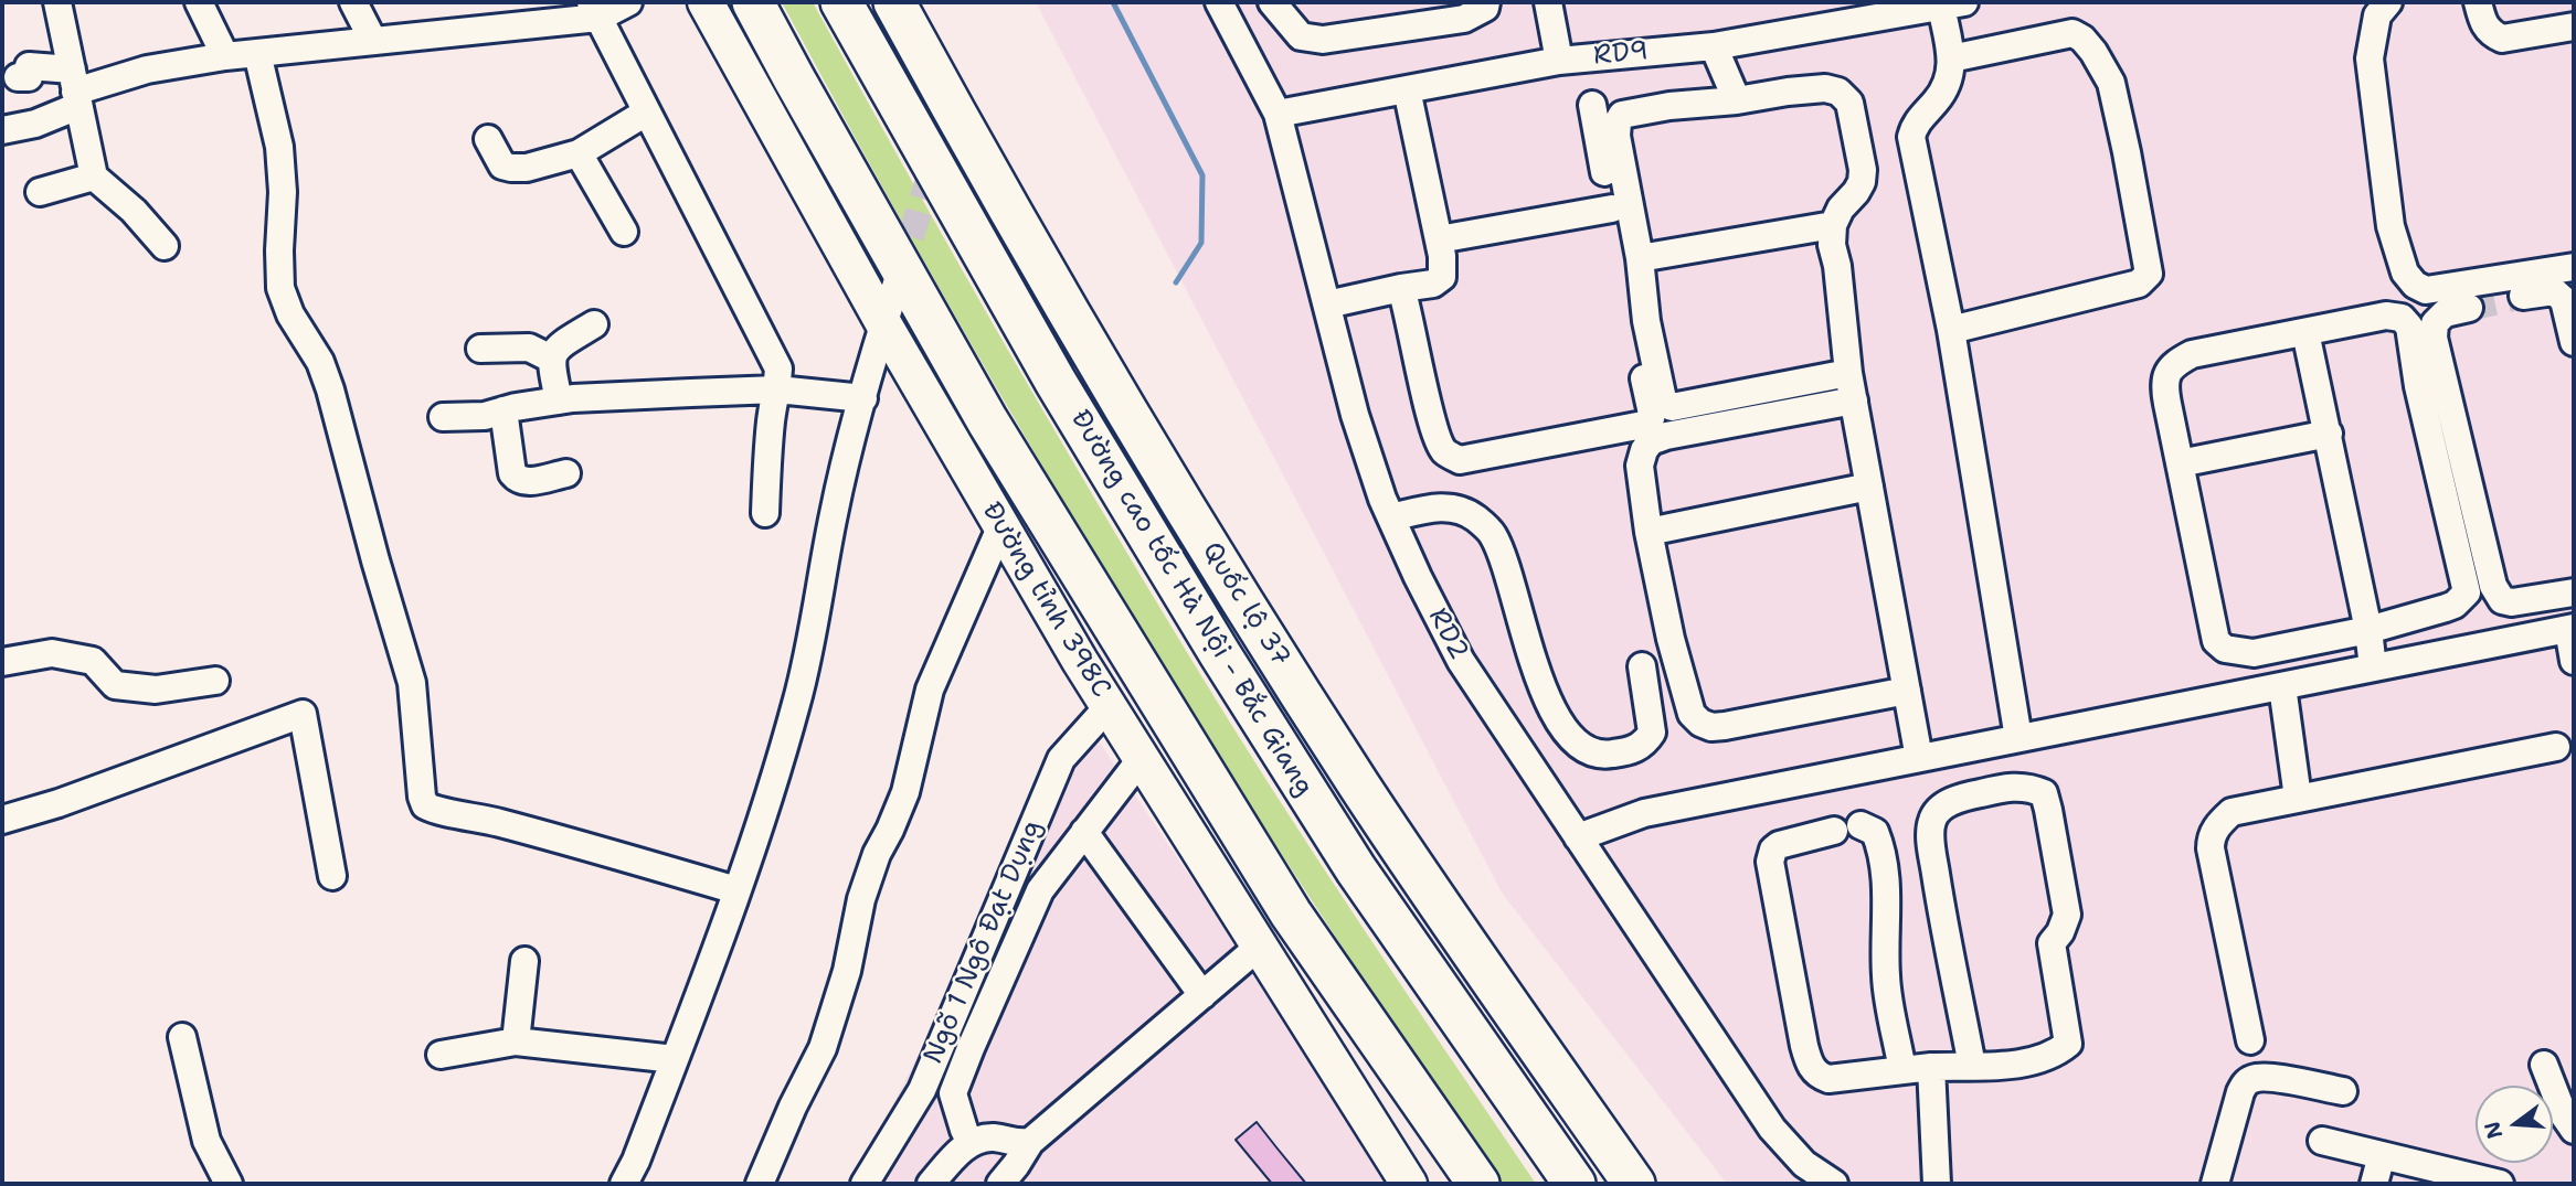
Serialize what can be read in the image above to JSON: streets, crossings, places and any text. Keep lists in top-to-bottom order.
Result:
{
  "streets": {
    "highway": ["Đường cao tốc Hà Nội - Bắc Giang", "Quốc lộ 37"],
    "main road": ["Đường tỉnh 398C"],
    "street": ["RD9", "RD2", "Ngõ 1 Ngô Đạt Dụng"]
  },
  "crossings": [
    ["RD9", "RD2"],
    ["Đường tỉnh 398C", "Ngõ 1 Ngô Đạt Dụng"]
  ],
  "north": "left"
}
